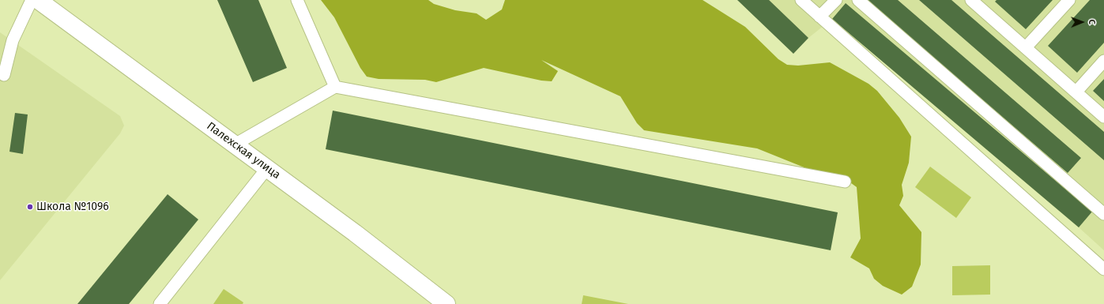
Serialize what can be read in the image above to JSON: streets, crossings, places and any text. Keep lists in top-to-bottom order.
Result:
{
  "streets": {
    "street": ["Палехская улица"]
  },
  "places": ["Школа №1096"],
  "north": "right"
}
